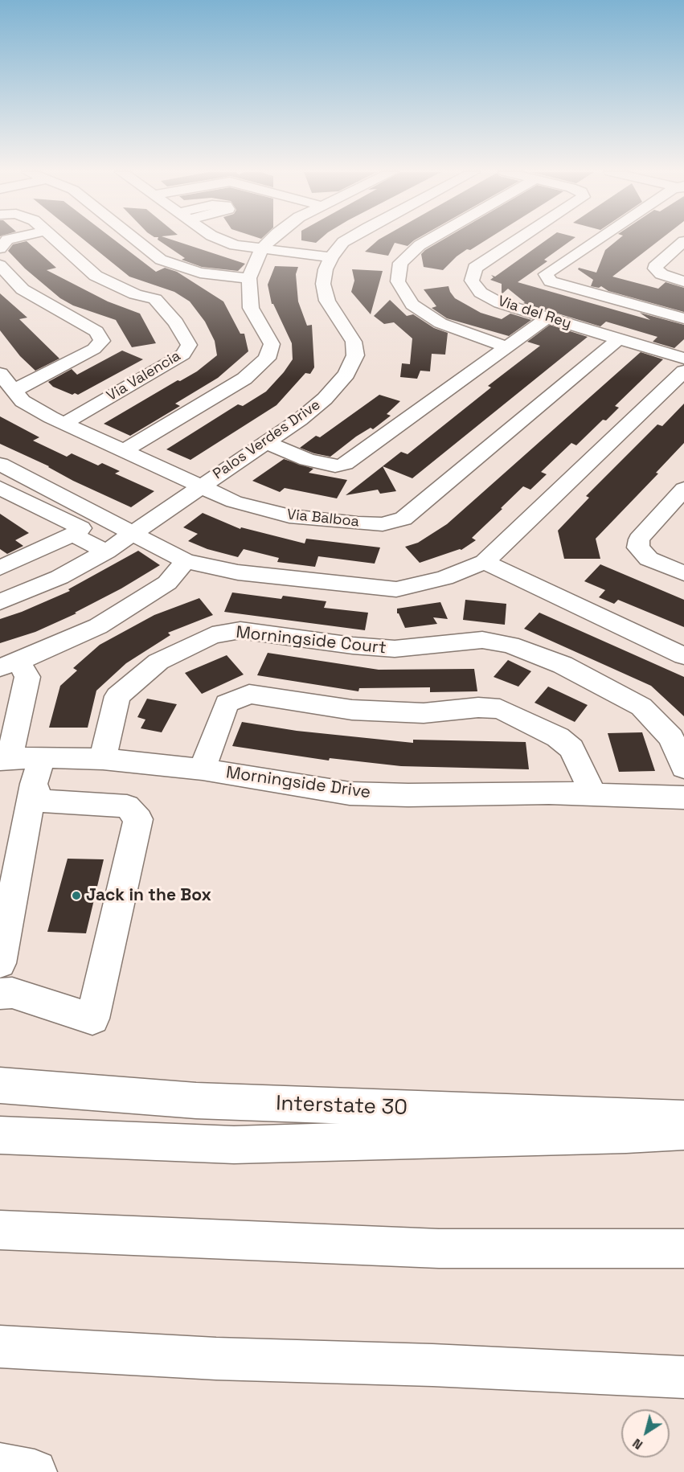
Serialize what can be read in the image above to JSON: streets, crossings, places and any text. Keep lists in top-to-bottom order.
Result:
{
  "streets": {
    "main road": [
      "Via del Rey",
      "Via Valencia",
      "Palos Verdes Drive",
      "Via Balboa",
      "Morningside Court",
      "Morningside Drive",
      "Interstate 30"
    ]
  },
  "crossings": [
    ["Via del Rey", "Via Balboa"],
    ["Via Valencia", "Via Balboa"],
    ["Palos Verdes Drive", "Via Balboa"],
    ["Morningside Court", "Morningside Drive"]
  ],
  "places": ["Jack in the Box"],
  "north": "bottom left"
}
